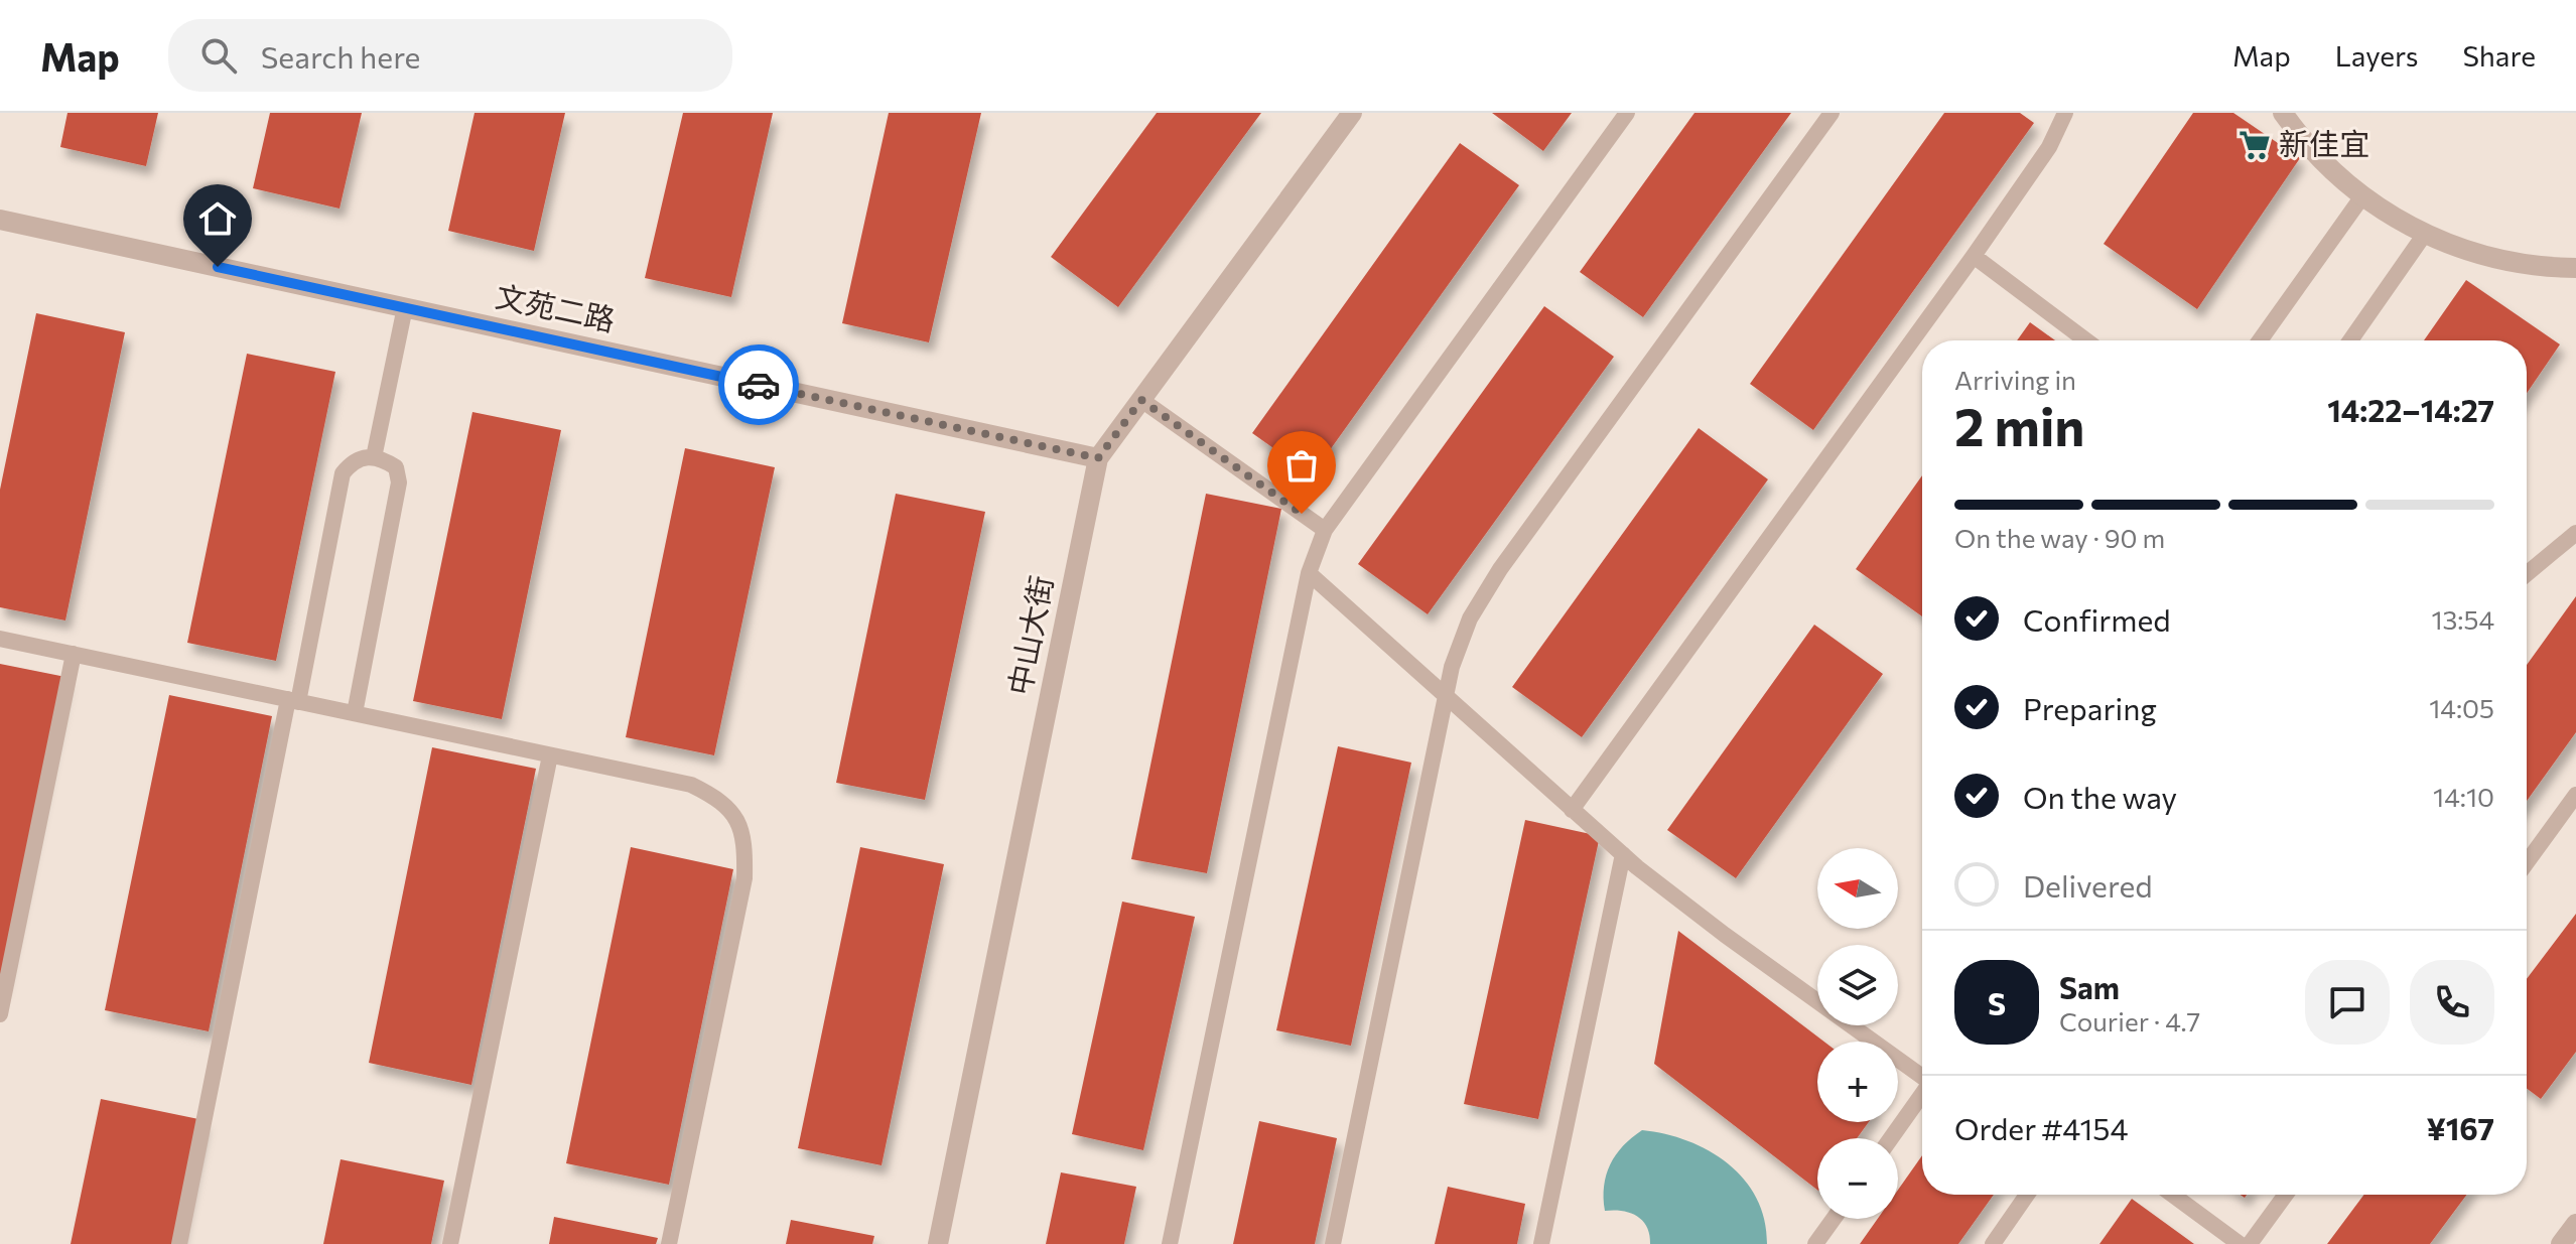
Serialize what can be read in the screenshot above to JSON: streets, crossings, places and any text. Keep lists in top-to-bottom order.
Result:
{
  "streets": {
    "street": ["文苑二路", "中山大街"]
  },
  "crossings": [
    ["文苑二路", "中山大街"]
  ],
  "places": {
    "supermarket": ["新佳宜"]
  },
  "north": "left",
  "page": {
    "header": "Map",
    "search": "Search here",
    "nav": ["Map", "Layers", "Share"],
    "heading": ["2 min", "Arriving in", "14:22–14:27"],
    "panel": [
      "Sam",
      "Courier · 4.7",
      "Order #4154",
      "¥167"
    ],
    "bar": "On the way · 90 m",
    "list": [
      ["Confirmed", "13:54"],
      ["Preparing", "14:05"],
      ["On the way", "14:10"],
      "Delivered"
    ],
    "map_buttons": ["+", "−"],
    "round": "S"
  }
}
